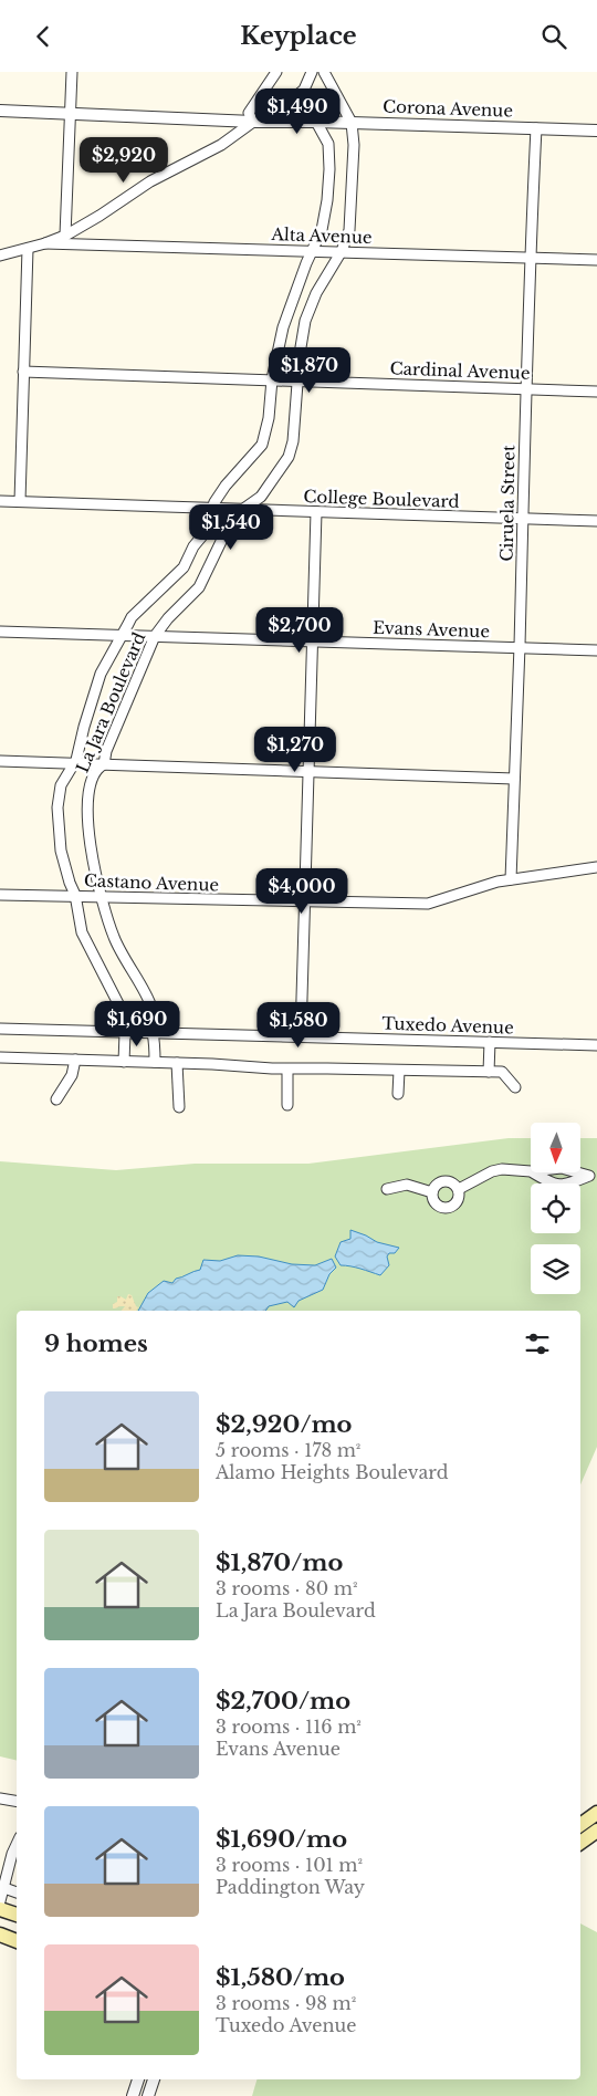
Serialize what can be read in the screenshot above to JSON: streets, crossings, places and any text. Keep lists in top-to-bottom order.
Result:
{
  "streets": {
    "street": [
      "Corona Avenue",
      "Alta Avenue",
      "Cardinal Avenue",
      "College Boulevard",
      "Ciruela Street",
      "Evans Avenue",
      "La Jara Boulevard",
      "Castano Avenue",
      "Tuxedo Avenue"
    ]
  },
  "crossings": [
    ["Corona Avenue", "Ciruela Street"],
    ["Corona Avenue", "La Jara Boulevard"],
    ["Alta Avenue", "Ciruela Street"],
    ["Alta Avenue", "La Jara Boulevard"],
    ["Cardinal Avenue", "Ciruela Street"],
    ["Cardinal Avenue", "La Jara Boulevard"],
    ["College Boulevard", "Ciruela Street"],
    ["College Boulevard", "La Jara Boulevard"],
    ["Ciruela Street", "Evans Avenue"],
    ["Ciruela Street", "Castano Avenue"],
    ["Evans Avenue", "La Jara Boulevard"],
    ["La Jara Boulevard", "Castano Avenue"],
    ["La Jara Boulevard", "Tuxedo Avenue"]
  ],
  "north": "bottom",
  "page": {
    "header": "Keyplace",
    "price": [
      "$1,490",
      "$2,920",
      "$1,870",
      "$1,540",
      "$2,700",
      "$1,270",
      "$4,000",
      "$1,690",
      "$1,580"
    ],
    "heading": "9 homes",
    "list": [
      {
        "name": "$2,920/mo",
        "note": "5 rooms · 178 m² · Alamo Heights Boulevard"
      },
      {
        "name": "$1,870/mo",
        "note": "3 rooms · 80 m² · La Jara Boulevard"
      },
      {
        "name": "$2,700/mo",
        "note": "3 rooms · 116 m² · Evans Avenue"
      },
      {
        "name": "$1,690/mo",
        "note": "3 rooms · 101 m² · Paddington Way"
      },
      {
        "name": "$1,580/mo",
        "note": "3 rooms · 98 m² · Tuxedo Avenue"
      }
    ]
  }
}
